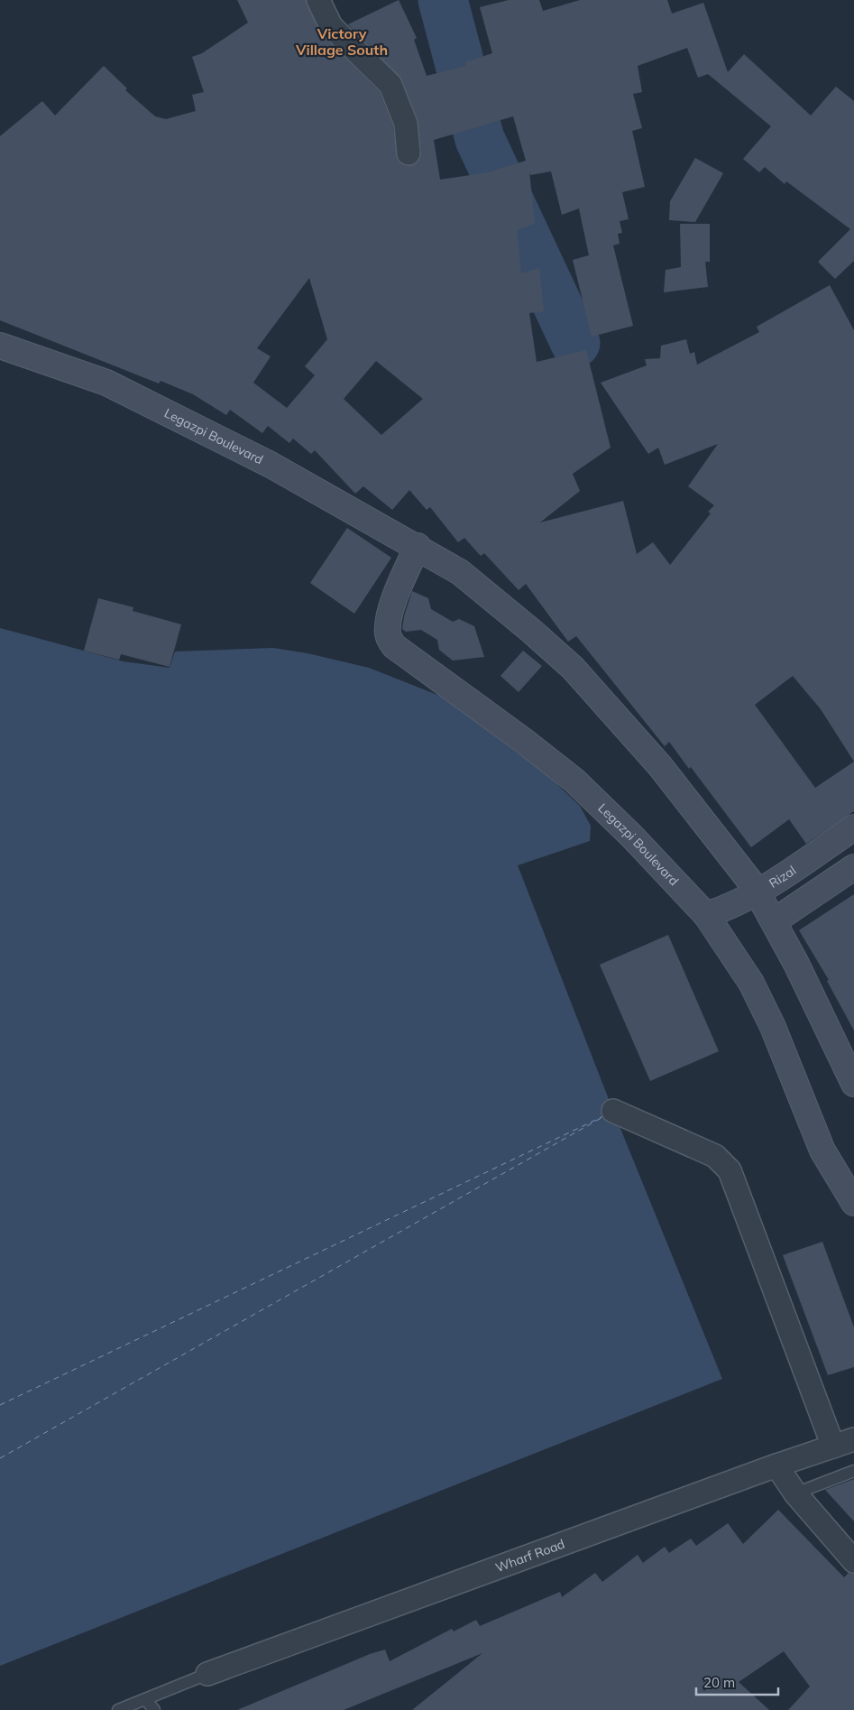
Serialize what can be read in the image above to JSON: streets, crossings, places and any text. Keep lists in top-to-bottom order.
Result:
{
  "streets": {
    "street": ["Legazpi Boulevard", "Rizal", "Wharf Road"]
  },
  "crossings": [
    ["Legazpi Boulevard", "Rizal"]
  ],
  "districts": ["Victory Village South"],
  "scale_bar": "20 m"
}
